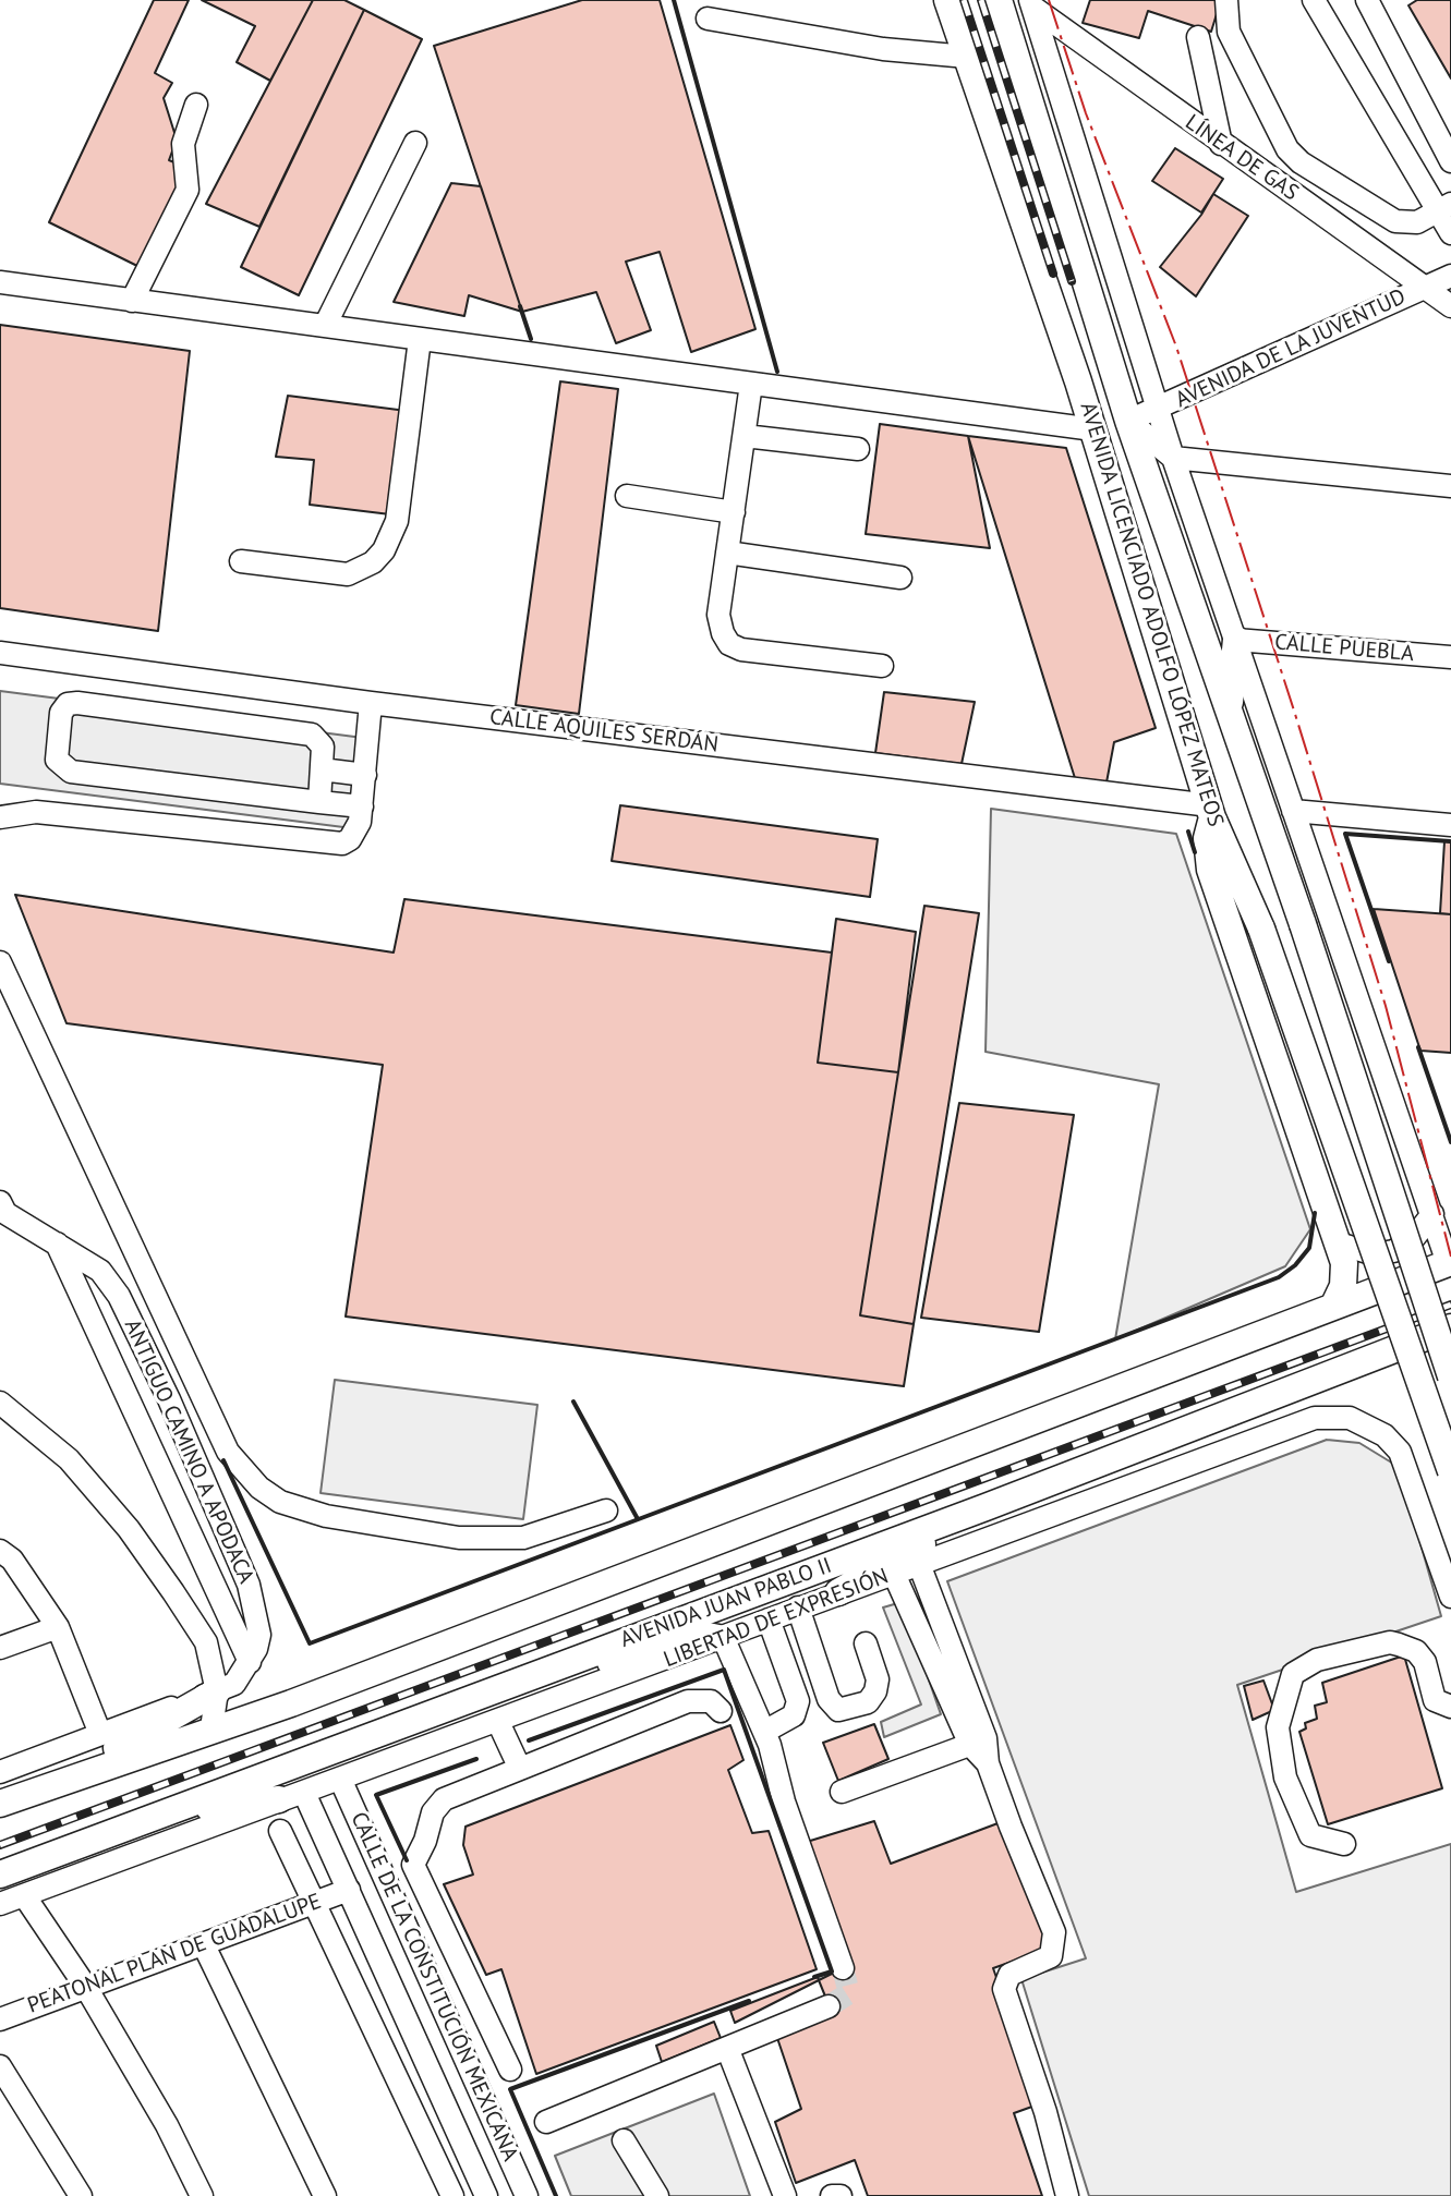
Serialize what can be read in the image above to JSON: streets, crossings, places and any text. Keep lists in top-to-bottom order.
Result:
{
  "streets": {
    "main road": ["AVENIDA LICENCIADO ADOLFO LÓPEZ MATEOS", "AVENIDA JUAN PABLO II"],
    "street": [
      "LÍNEA DE GAS",
      "AVENIDA DE LA JUVENTUD",
      "CALLE PUEBLA",
      "CALLE AQUILES SERDÁN",
      "ANTIGUO CAMINO A APODACA",
      "LIBERTAD DE EXPRESIÓN",
      "PEATONAL PLAN DE GUADALUPE",
      "CALLE DE LA CONSTITUCIÓN MEXICANA"
    ]
  },
  "crossings": [
    ["LÍNEA DE GAS", "AVENIDA DE LA JUVENTUD"],
    ["AVENIDA DE LA JUVENTUD", "AVENIDA LICENCIADO ADOLFO LÓPEZ MATEOS"],
    ["AVENIDA LICENCIADO ADOLFO LÓPEZ MATEOS", "CALLE AQUILES SERDÁN"],
    ["LIBERTAD DE EXPRESIÓN", "CALLE DE LA CONSTITUCIÓN MEXICANA"]
  ]
}
